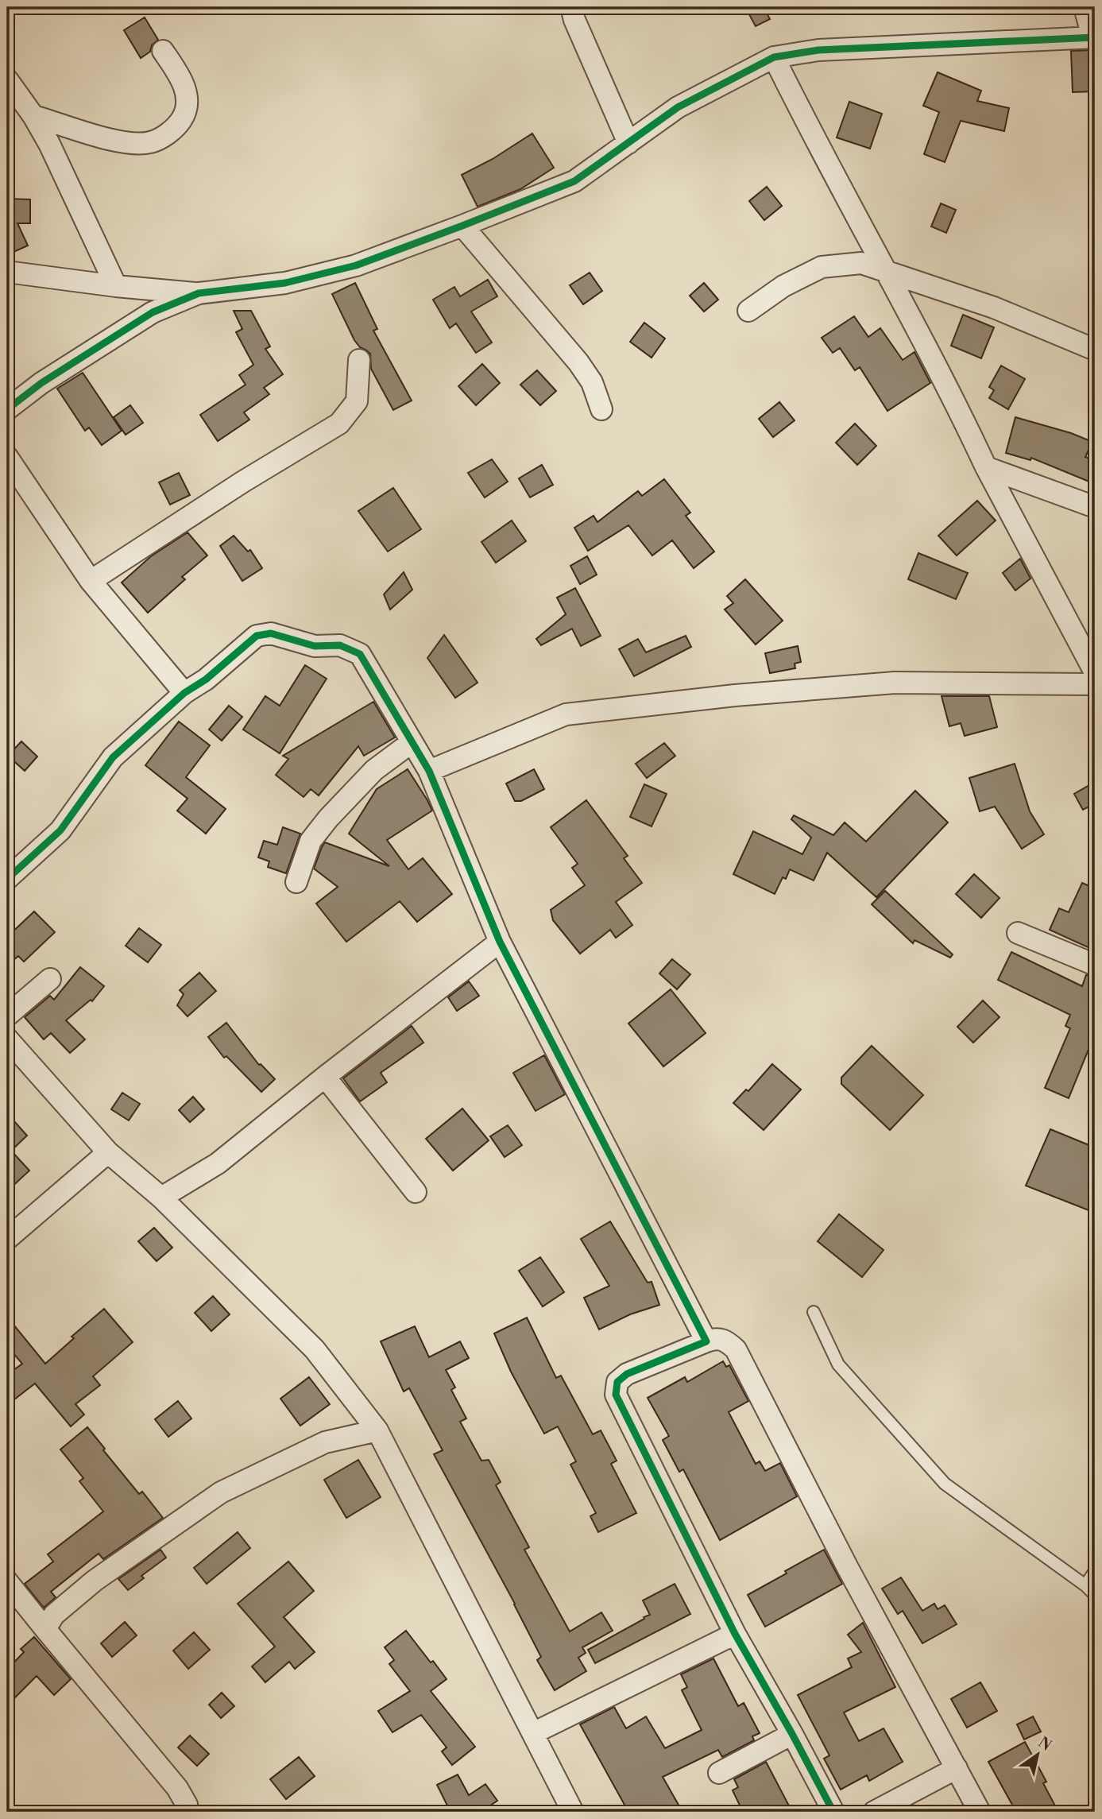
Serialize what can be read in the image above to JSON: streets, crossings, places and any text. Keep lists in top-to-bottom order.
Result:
{
  "north": "top right"
}
